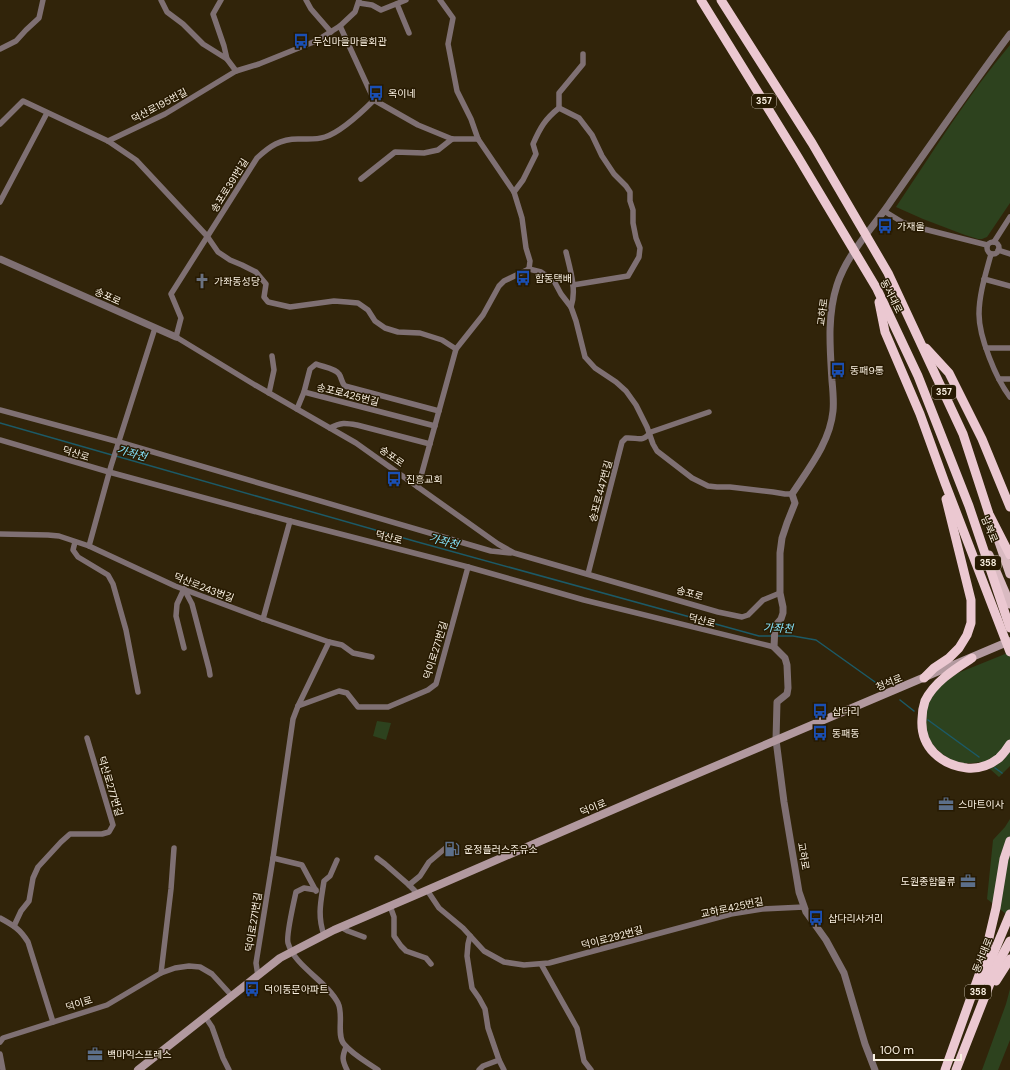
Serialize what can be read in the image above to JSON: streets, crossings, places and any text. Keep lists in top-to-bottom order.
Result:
{
  "streets": {
    "highway": ["357", "동서대로", "358"],
    "main road": ["남북로", "청석로", "덕이로"],
    "street": [
      "덕산로195번길",
      "송포로391번길",
      "송포로",
      "교하로",
      "송포로425번길",
      "덕산로",
      "송포로447번길",
      "덕산로243번길",
      "덕이로271번길",
      "덕산로277번길",
      "교하로425번길",
      "덕이로292번길"
    ]
  },
  "crossings": [
    ["송포로391번길", "송포로"],
    ["송포로", "덕산로"],
    ["송포로", "송포로447번길"],
    ["동서대로", "남북로"],
    ["교하로", "덕산로"],
    ["교하로", "청석로"],
    ["교하로", "덕이로"],
    ["교하로", "교하로425번길"],
    ["덕산로", "덕이로271번길"],
    ["덕산로243번길", "덕이로271번길"],
    ["덕이로271번길", "덕이로"],
    ["청석로", "덕이로"],
    ["덕이로", "덕이로292번길"],
    ["교하로425번길", "덕이로292번길"]
  ],
  "water": ["가좌천"],
  "places": {
    "bus stop": [
      "두신마을마을회관",
      "옥이네",
      "가재울",
      "합동택배",
      "동패9통",
      "진흥교회",
      "삽다리",
      "동패동",
      "삽다리사거리",
      "덕이동문아파트"
    ],
    "church": ["가좌동성당"],
    "office": ["스마트이사", "도원종합물류", "백마익스프레스"],
    "fuel station": ["운정플러스주유소"]
  },
  "scale_bar": "100 m"
}
